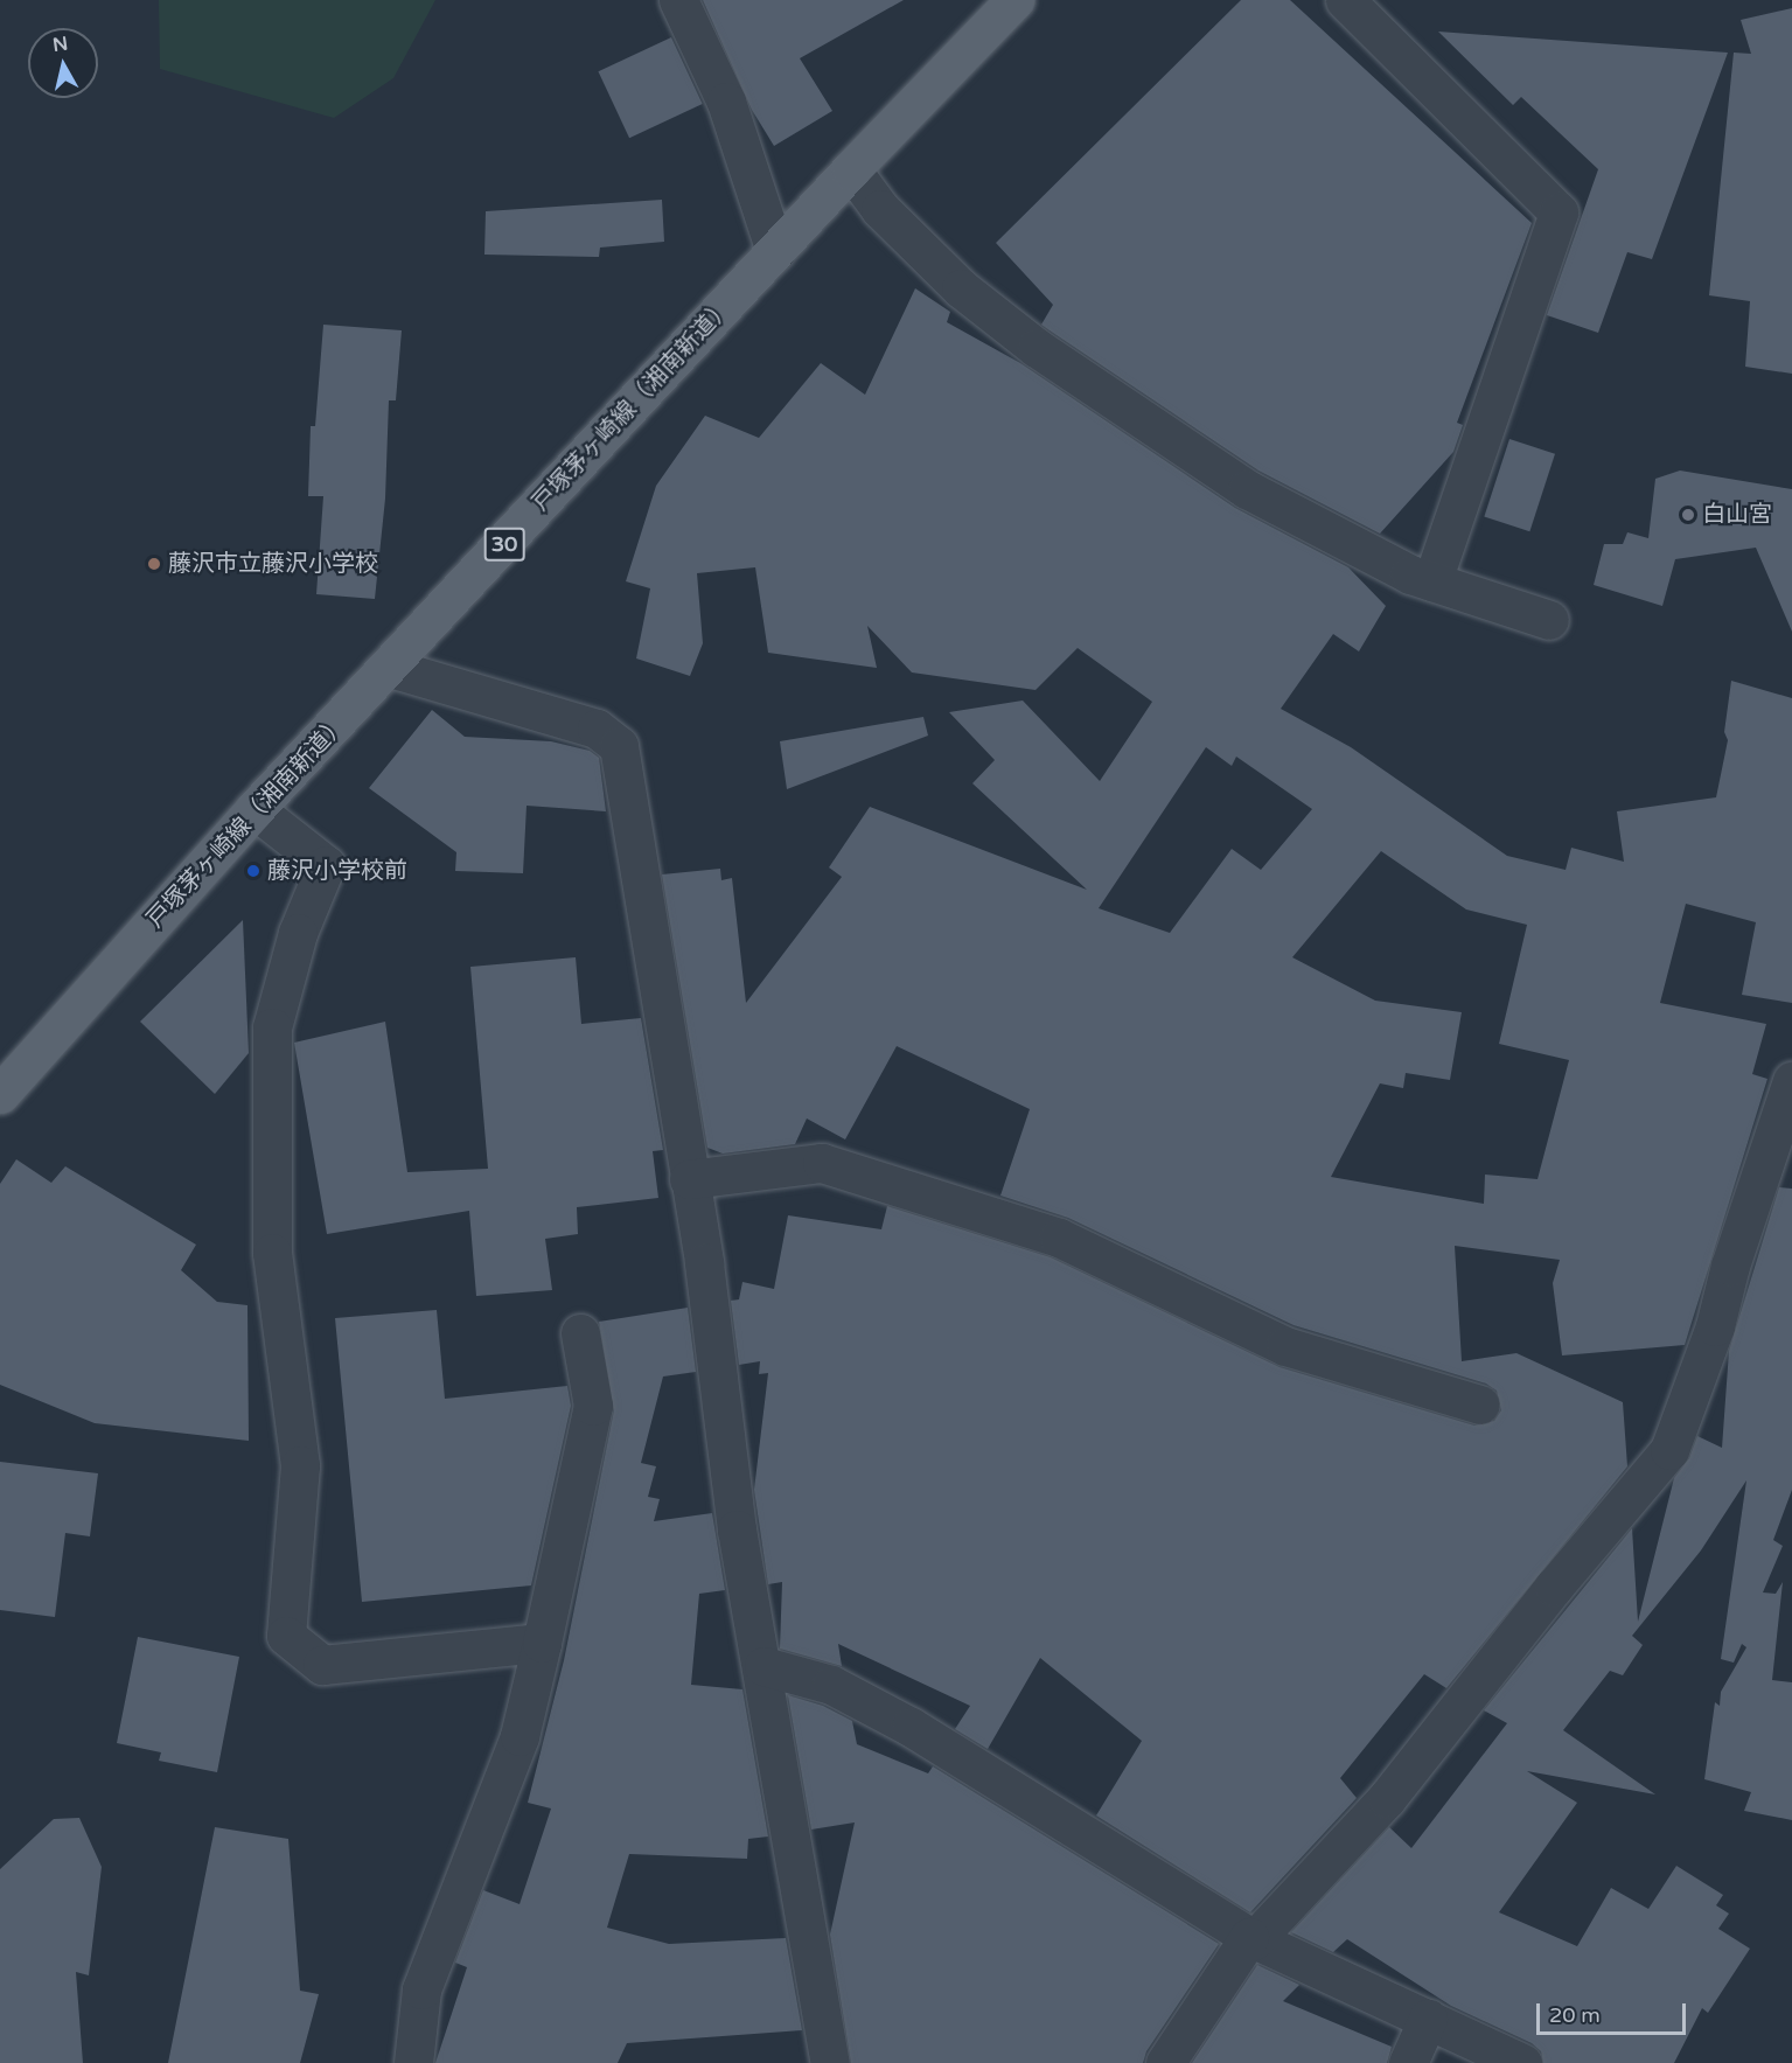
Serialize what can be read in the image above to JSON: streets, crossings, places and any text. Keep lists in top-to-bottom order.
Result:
{
  "streets": {
    "main road": ["戸塚茅ヶ崎線（湘南新道）", "30"]
  },
  "places": ["白山宮", "藤沢市立藤沢小学校", "藤沢小学校前"],
  "scale_bar": "20 m",
  "north": "top"
}
